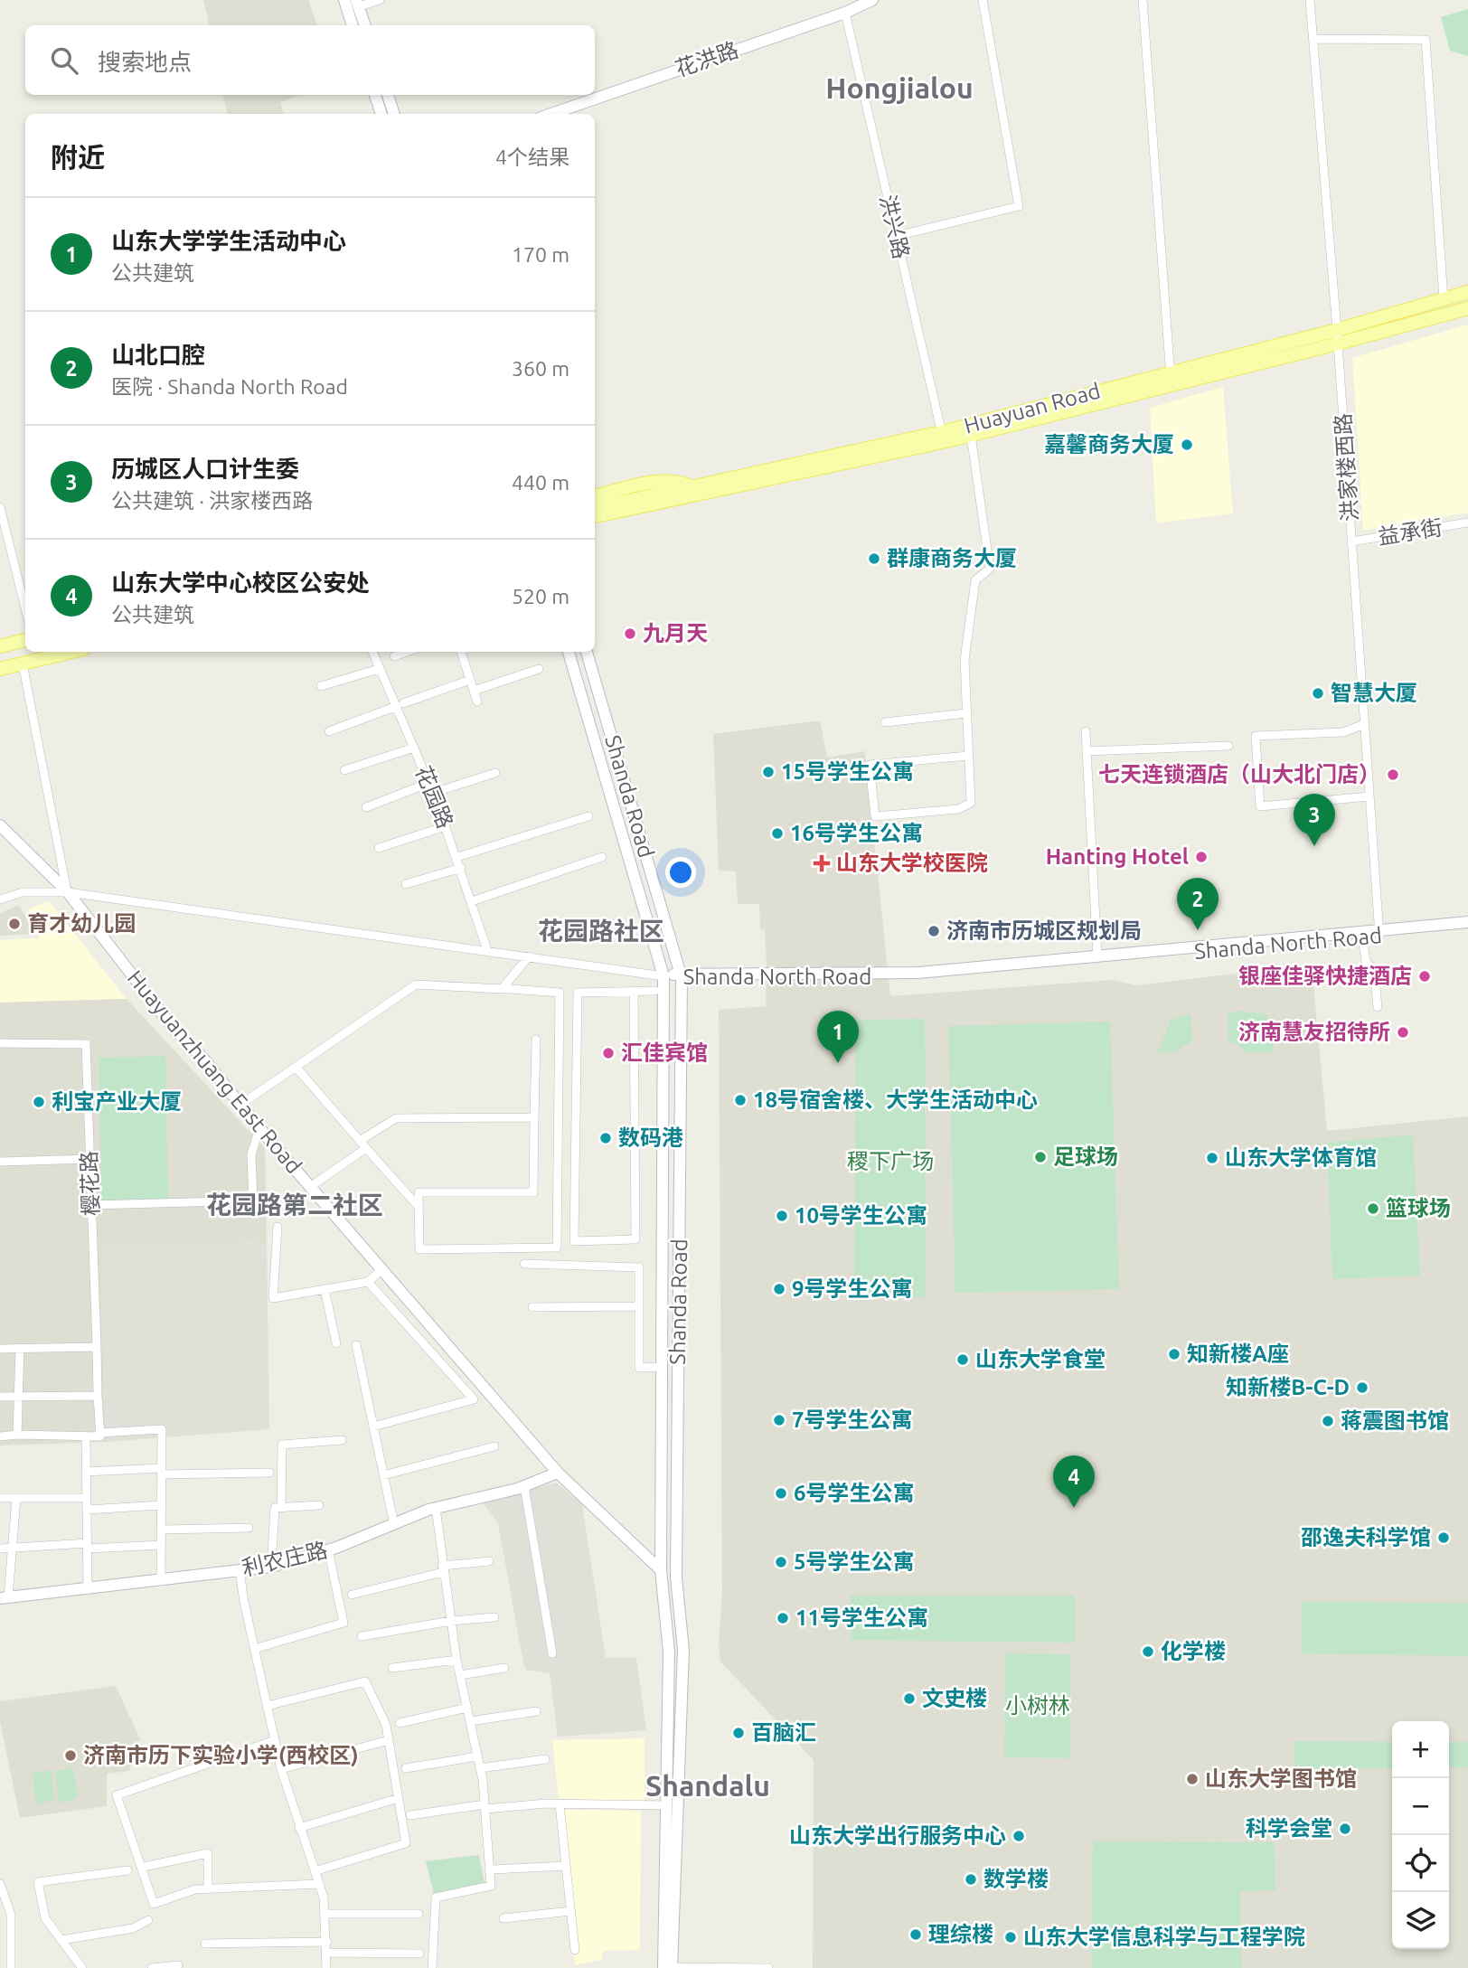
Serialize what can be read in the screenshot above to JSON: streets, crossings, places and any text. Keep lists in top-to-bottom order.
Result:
{
  "streets": {
    "main road": [
      "花洪路",
      "Huayuan Road",
      "Shanda Road",
      "Shanda North Road",
      "Huayuanzhuang East Road",
      "利农庄路"
    ],
    "street": [
      "洪兴路",
      "洪家楼西路",
      "益承街",
      "花园路",
      "樱花路"
    ]
  },
  "crossings": [
    ["花洪路", "洪兴路"],
    ["洪兴路", "Huayuan Road"],
    ["Huayuan Road", "洪家楼西路"],
    ["洪家楼西路", "益承街"],
    ["洪家楼西路", "Shanda North Road"],
    ["Shanda Road", "Shanda North Road"],
    ["Shanda Road", "Huayuanzhuang East Road"],
    ["Huayuanzhuang East Road", "利农庄路"]
  ],
  "districts": [
    "Hongjialou",
    "花园路社区",
    "花园路第二社区",
    "Shandalu"
  ],
  "parks": ["稷下广场", "小树林"],
  "places": {
    "other": [
      "嘉馨商务大厦",
      "群康商务大厦",
      "九月天",
      "智慧大厦",
      "15号学生公寓",
      "七天连锁酒店（山大北门店）",
      "16号学生公寓",
      "Hanting Hotel",
      "育才幼儿园",
      "济南市历城区规划局",
      "银座佳驿快捷酒店",
      "济南慧友招待所",
      "汇佳宾馆",
      "18号宿舍楼、大学生活动中心",
      "利宝产业大厦",
      "数码港",
      "足球场",
      "山东大学体育馆",
      "篮球场",
      "10号学生公寓",
      "9号学生公寓",
      "知新楼A座",
      "山东大学食堂",
      "知新楼B-C-D",
      "7号学生公寓",
      "蒋震图书馆",
      "6号学生公寓",
      "邵逸夫科学馆",
      "5号学生公寓",
      "11号学生公寓",
      "化学楼",
      "文史楼",
      "百脑汇",
      "济南市历下实验小学(西校区)",
      "山东大学图书馆",
      "科学会堂",
      "山东大学出行服务中心",
      "数学楼",
      "理综楼",
      "山东大学信息科学与工程学院"
    ],
    "health": ["山东大学校医院"]
  },
  "page": {
    "search": "搜索地点",
    "heading": ["附近", "4个结果"],
    "list": [
      {
        "mark": "1",
        "name": "山东大学学生活动中心",
        "note": "公共建筑",
        "value": "170 m"
      },
      {
        "mark": "2",
        "name": "山北口腔",
        "note": "医院 · Shanda North Road",
        "value": "360 m"
      },
      {
        "mark": "3",
        "name": "历城区人口计生委",
        "note": "公共建筑 · 洪家楼西路",
        "value": "440 m"
      },
      {
        "mark": "4",
        "name": "山东大学中心校区公安处",
        "note": "公共建筑",
        "value": "520 m"
      }
    ],
    "pins": [
      "3",
      "2",
      "1",
      "4"
    ],
    "map_buttons": ["+", "−"]
  }
}
